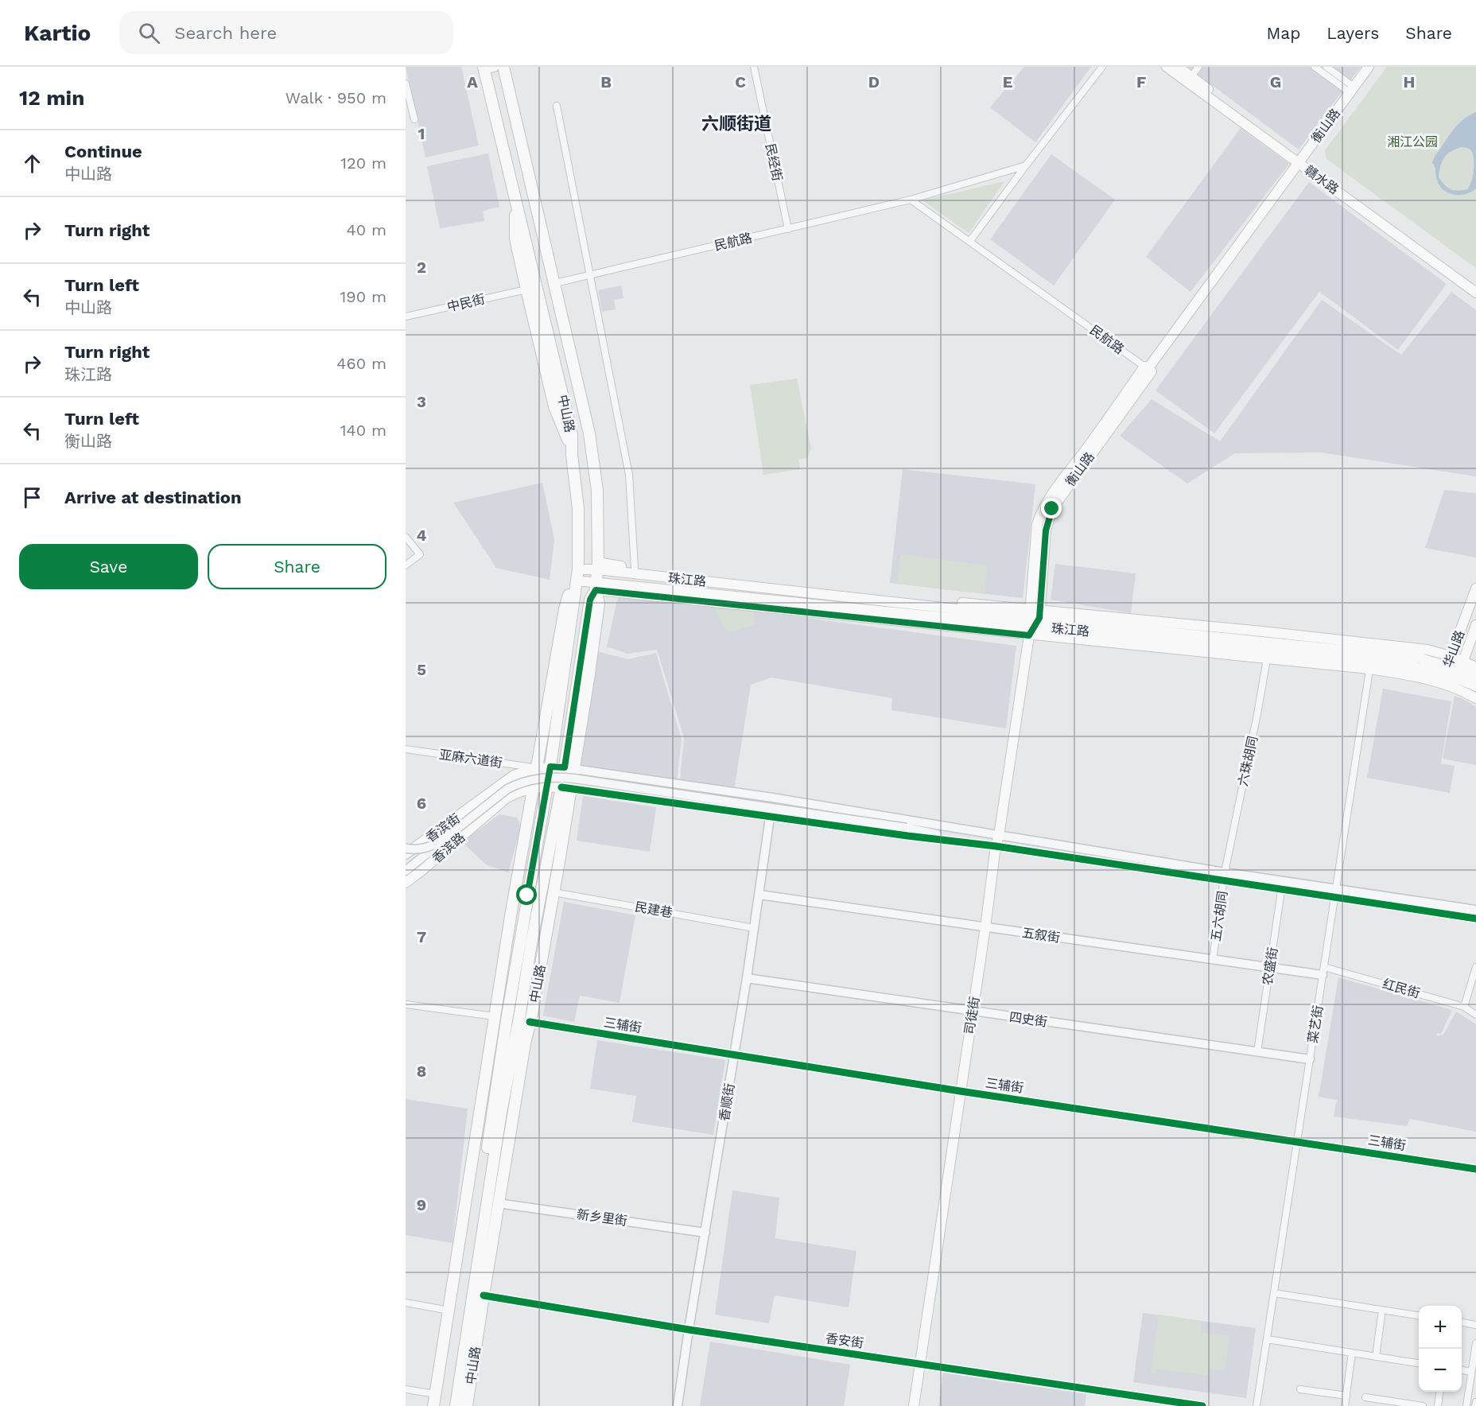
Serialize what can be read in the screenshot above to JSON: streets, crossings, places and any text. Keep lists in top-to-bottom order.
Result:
{
  "streets": {
    "main road": [
      "衡山路",
      "赣水路",
      "中山路",
      "珠江路",
      "华山路",
      "香滨街",
      "香滨路",
      "司徒街"
    ],
    "street": [
      "民经街",
      "民航路",
      "中民街",
      "亚麻六道街",
      "六珠胡同",
      "民建巷",
      "五六胡同",
      "五叙街",
      "农盛街",
      "红民街",
      "四史街",
      "菜艺街",
      "三辅街",
      "香顺街",
      "新乡里街",
      "香安街"
    ]
  },
  "crossings": [
    ["衡山路", "赣水路"],
    ["衡山路", "民航路"],
    ["衡山路", "珠江路"],
    ["衡山路", "司徒街"],
    ["民经街", "民航路"],
    ["民航路", "中山路"],
    ["中山路", "珠江路"],
    ["中山路", "香滨街"],
    ["中山路", "香滨路"],
    ["中山路", "民建巷"],
    ["中山路", "三辅街"],
    ["中山路", "新乡里街"],
    ["中山路", "香安街"],
    ["珠江路", "华山路"],
    ["珠江路", "六珠胡同"],
    ["珠江路", "司徒街"],
    ["珠江路", "菜艺街"],
    ["亚麻六道街", "香滨街"],
    ["六珠胡同", "五六胡同"],
    ["民建巷", "香顺街"],
    ["五六胡同", "五叙街"],
    ["五叙街", "农盛街"],
    ["五叙街", "红民街"],
    ["五叙街", "司徒街"],
    ["五叙街", "菜艺街"],
    ["五叙街", "香顺街"],
    ["农盛街", "四史街"],
    ["红民街", "菜艺街"],
    ["司徒街", "四史街"],
    ["司徒街", "三辅街"],
    ["司徒街", "香安街"],
    ["四史街", "菜艺街"],
    ["四史街", "香顺街"],
    ["菜艺街", "三辅街"],
    ["三辅街", "香顺街"],
    ["香顺街", "新乡里街"],
    ["香顺街", "香安街"]
  ],
  "districts": ["六顺街道"],
  "parks": ["湘江公园"],
  "page": {
    "header": "Kartio",
    "search": "Search here",
    "nav": ["Map", "Layers", "Share"],
    "heading": ["12 min", "Walk · 950 m"],
    "list": [
      ["Continue", "中山路", "120 m"],
      ["Turn right", "40 m"],
      ["Turn left", "中山路", "190 m"],
      ["Turn right", "珠江路", "460 m"],
      ["Turn left", "衡山路", "140 m"],
      "Arrive at destination"
    ],
    "buttons": ["Save", "Share"],
    "map_buttons": ["+", "−"]
  },
  "grid": {
    "columns": [
      "A",
      "B",
      "C",
      "D",
      "E",
      "F",
      "G",
      "H"
    ],
    "rows": [
      "1",
      "2",
      "3",
      "4",
      "5",
      "6",
      "7",
      "8",
      "9"
    ]
  }
}
